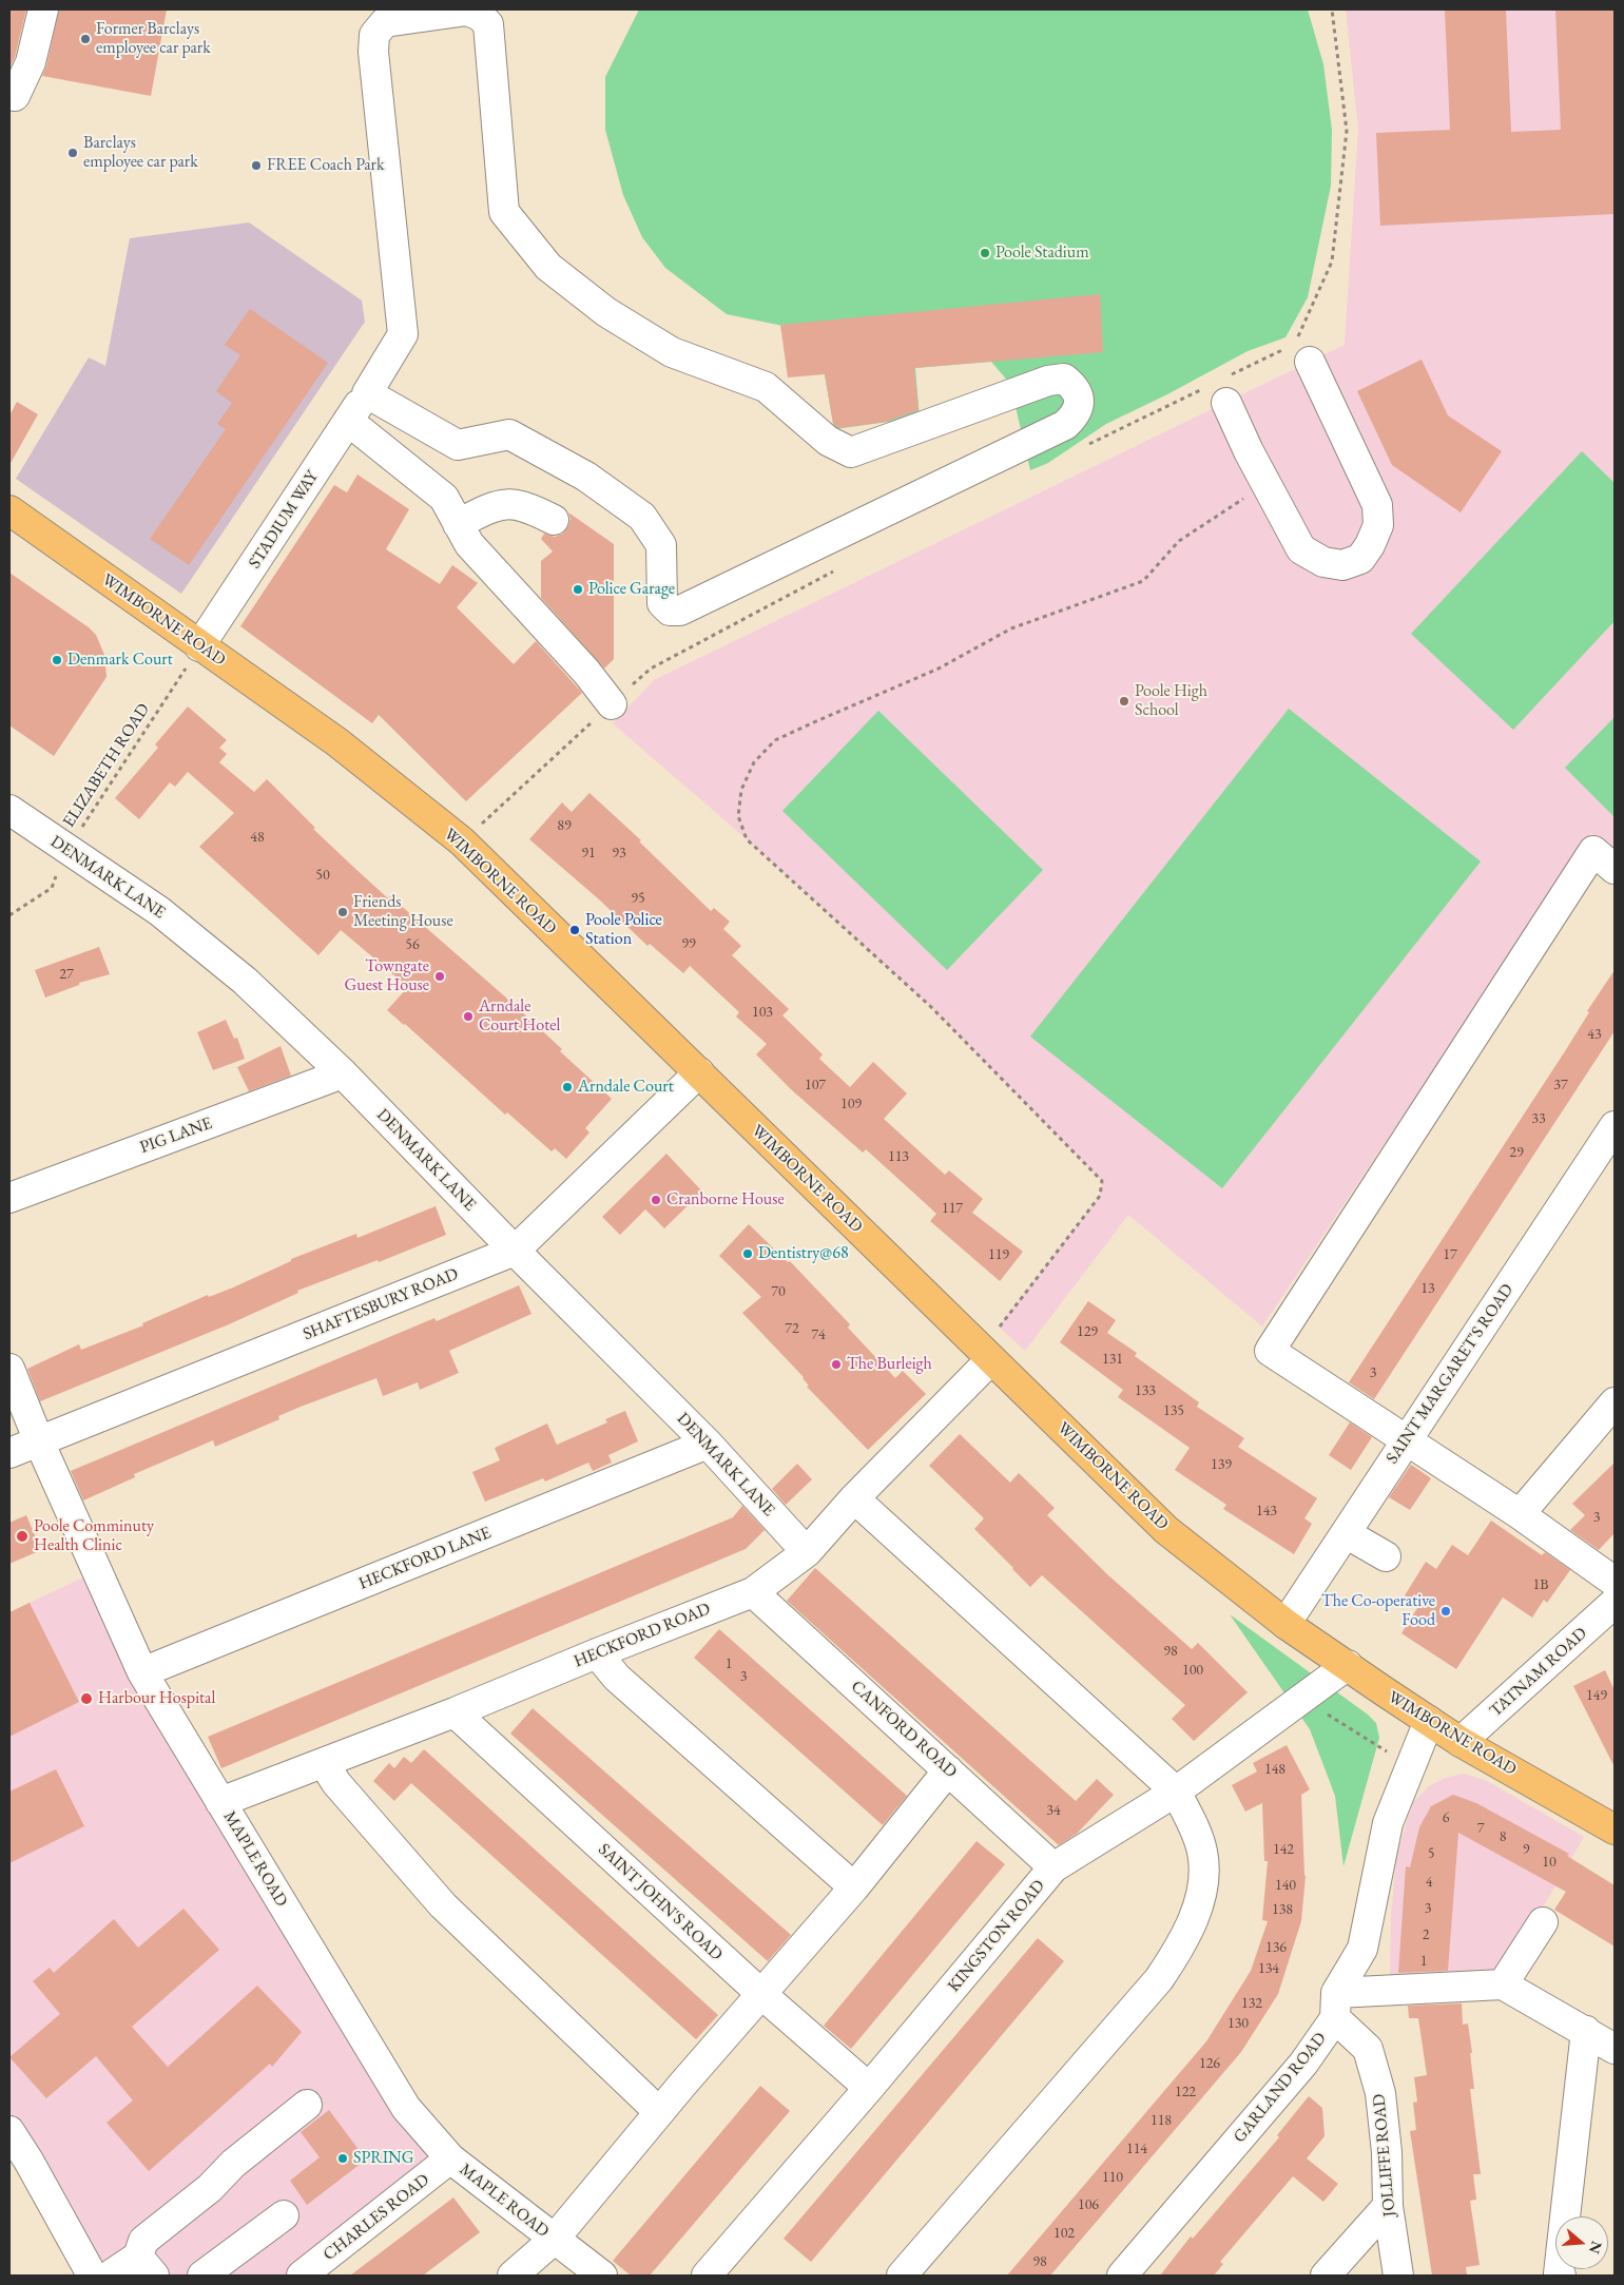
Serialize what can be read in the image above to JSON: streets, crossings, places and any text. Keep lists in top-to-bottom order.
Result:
{
  "streets": {
    "main road": ["WIMBORNE ROAD"],
    "street": [
      "STADIUM WAY",
      "DENMARK LANE",
      "PIG LANE",
      "SHAFTESBURY ROAD",
      "SAINT MARGARET'S ROAD",
      "HECKFORD LANE",
      "HECKFORD ROAD",
      "TATNAM ROAD",
      "CANFORD ROAD",
      "MAPLE ROAD",
      "SAINT JOHN'S ROAD",
      "KINGSTON ROAD",
      "GARLAND ROAD",
      "JOLLIFFE ROAD",
      "CHARLES ROAD"
    ],
    "path": ["ELIZABETH ROAD"]
  },
  "crossings": [
    ["STADIUM WAY", "WIMBORNE ROAD"],
    ["STADIUM WAY", "ELIZABETH ROAD"],
    ["WIMBORNE ROAD", "ELIZABETH ROAD"],
    ["WIMBORNE ROAD", "SHAFTESBURY ROAD"],
    ["WIMBORNE ROAD", "SAINT MARGARET'S ROAD"],
    ["WIMBORNE ROAD", "HECKFORD ROAD"],
    ["WIMBORNE ROAD", "TATNAM ROAD"],
    ["WIMBORNE ROAD", "KINGSTON ROAD"],
    ["WIMBORNE ROAD", "GARLAND ROAD"],
    ["ELIZABETH ROAD", "DENMARK LANE"],
    ["DENMARK LANE", "PIG LANE"],
    ["DENMARK LANE", "SHAFTESBURY ROAD"],
    ["DENMARK LANE", "HECKFORD LANE"],
    ["DENMARK LANE", "HECKFORD ROAD"],
    ["SHAFTESBURY ROAD", "MAPLE ROAD"],
    ["HECKFORD LANE", "MAPLE ROAD"],
    ["HECKFORD ROAD", "CANFORD ROAD"],
    ["HECKFORD ROAD", "MAPLE ROAD"],
    ["HECKFORD ROAD", "SAINT JOHN'S ROAD"],
    ["CANFORD ROAD", "KINGSTON ROAD"],
    ["MAPLE ROAD", "CHARLES ROAD"],
    ["SAINT JOHN'S ROAD", "KINGSTON ROAD"],
    ["GARLAND ROAD", "JOLLIFFE ROAD"]
  ],
  "places": [
    "Former Barclays employee car park",
    "Barclays employee car park",
    "FREE Coach Park",
    "Poole Stadium",
    "Police Garage",
    "Denmark Court",
    "Poole High School",
    "Friends Meeting House",
    "Poole Police Station",
    "Towngate Guest House",
    "Arndale Court Hotel",
    "Arndale Court",
    "Cranborne House",
    "Dentistry@68",
    "The Burleigh",
    "Poole Comminuty Health Clinic",
    "The Co-operative Food",
    "Harbour Hospital",
    "SPRING"
  ],
  "house_numbers": [
    "89",
    "48",
    "91",
    "93",
    "50",
    "95",
    "99",
    "56",
    "27",
    "103",
    "43",
    "107",
    "37",
    "109",
    "33",
    "29",
    "113",
    "117",
    "119",
    "17",
    "13",
    "70",
    "72",
    "129",
    "74",
    "131",
    "3",
    "133",
    "135",
    "139",
    "143",
    "3",
    "1B",
    "98",
    "1",
    "100",
    "3",
    "149",
    "148",
    "34",
    "6",
    "7",
    "8",
    "142",
    "9",
    "5",
    "10",
    "4",
    "140",
    "3",
    "138",
    "2",
    "136",
    "1",
    "134",
    "132",
    "130",
    "126",
    "122",
    "118",
    "114",
    "110",
    "106",
    "102",
    "98"
  ],
  "north": "right"
}
